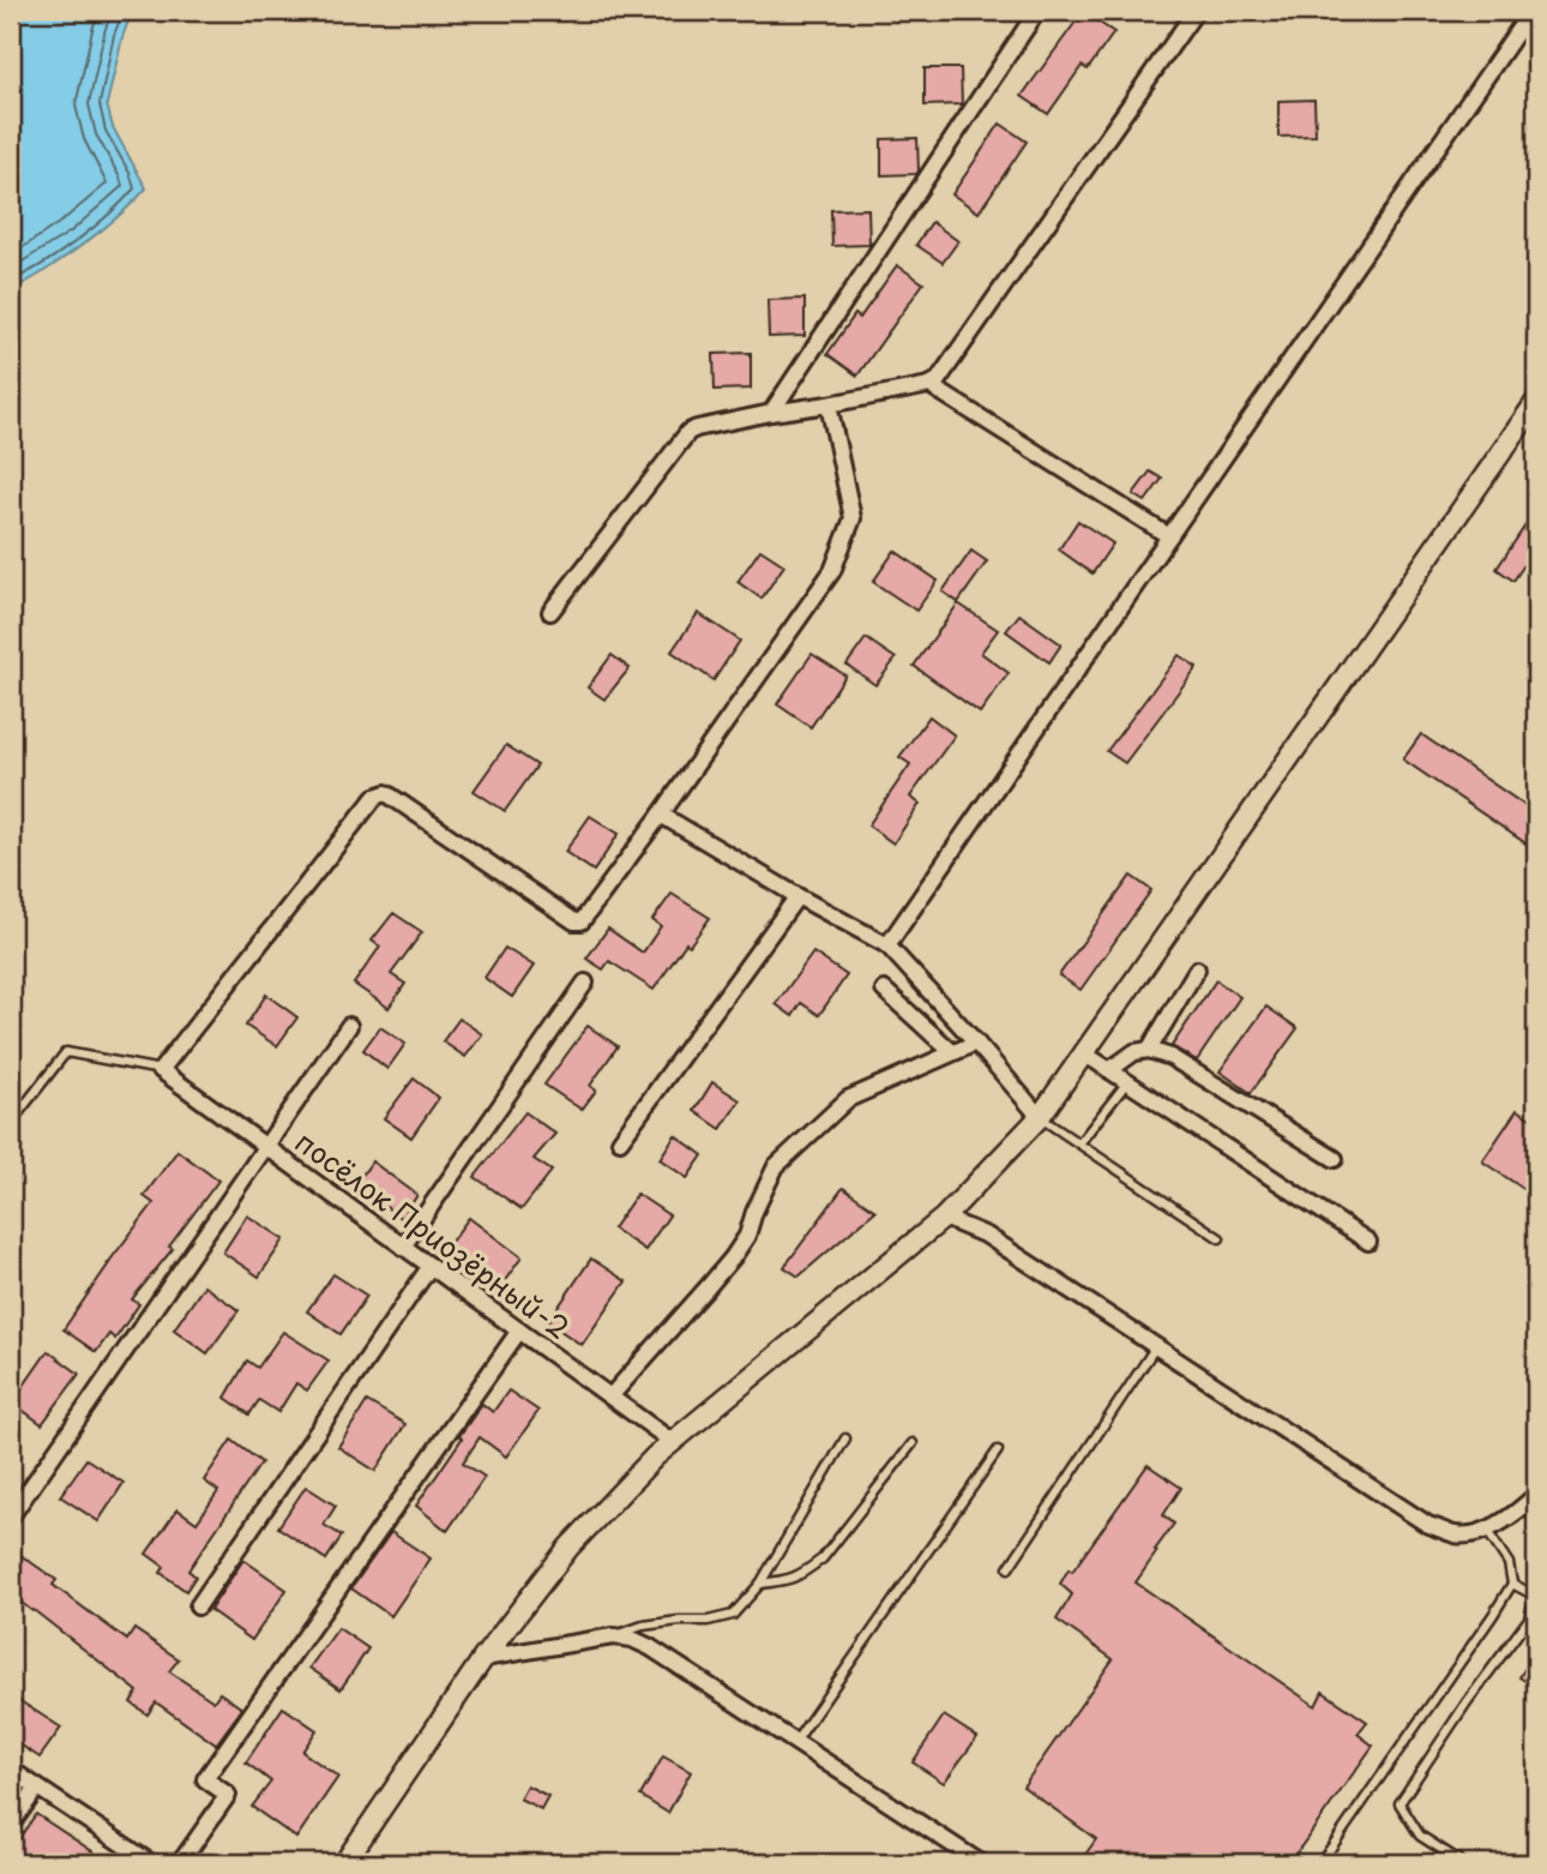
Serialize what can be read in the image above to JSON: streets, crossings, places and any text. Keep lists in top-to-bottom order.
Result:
{
  "streets": {
    "street": ["посёлок Приозёрный-2"]
  }
}
